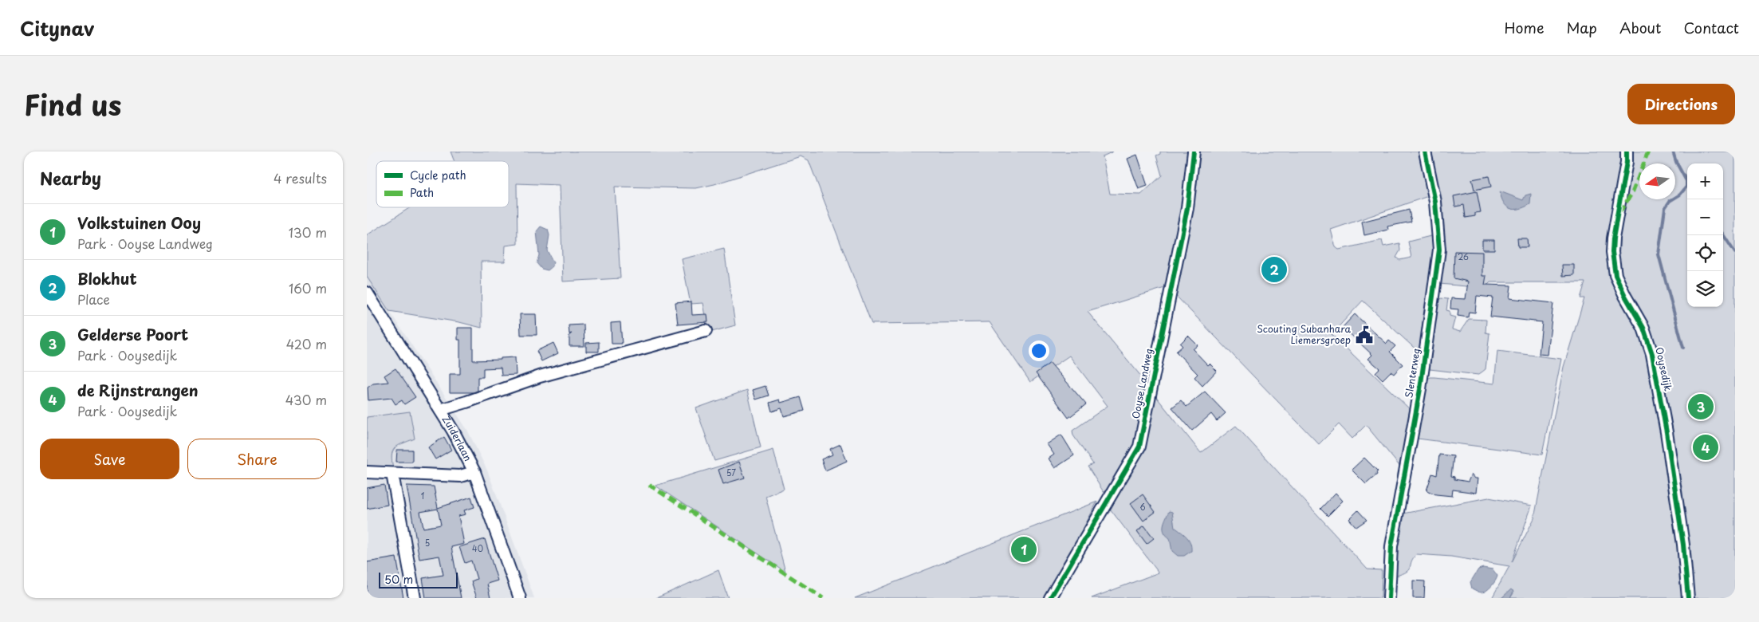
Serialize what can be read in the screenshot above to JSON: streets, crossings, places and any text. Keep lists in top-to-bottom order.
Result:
{
  "streets": {
    "street": [
      "Ooysedijk",
      "Slenterweg",
      "Ooyse Landweg",
      "Zuiderlaan"
    ]
  },
  "places": {
    "public building": ["Scouting Subanhara Liemersgroep"]
  },
  "house_numbers": [
    "26",
    "57",
    "1",
    "6",
    "5",
    "40"
  ],
  "legend": ["Cycle path", "Path"],
  "scale_bar": "50 m",
  "north": "left",
  "page": {
    "header": "Citynav",
    "nav": [
      "Home",
      "Map",
      "About",
      "Contact"
    ],
    "title": "Find us",
    "buttons": [
      "Directions",
      ["Save", "Share"]
    ],
    "heading": ["Nearby", "4 results"],
    "map_buttons": ["+", "−"],
    "list": [
      {
        "mark": "1",
        "name": "Volkstuinen Ooy",
        "note": "Park · Ooyse Landweg",
        "value": "130 m"
      },
      {
        "mark": "2",
        "name": "Blokhut",
        "note": "Place",
        "value": "160 m"
      },
      {
        "mark": "3",
        "name": "Gelderse Poort",
        "note": "Park · Ooysedijk",
        "value": "420 m"
      },
      {
        "mark": "4",
        "name": "de Rijnstrangen",
        "note": "Park · Ooysedijk",
        "value": "430 m"
      }
    ],
    "pins": [
      "2",
      "3",
      "4",
      "1"
    ],
    "scale": "50 m"
  }
}
